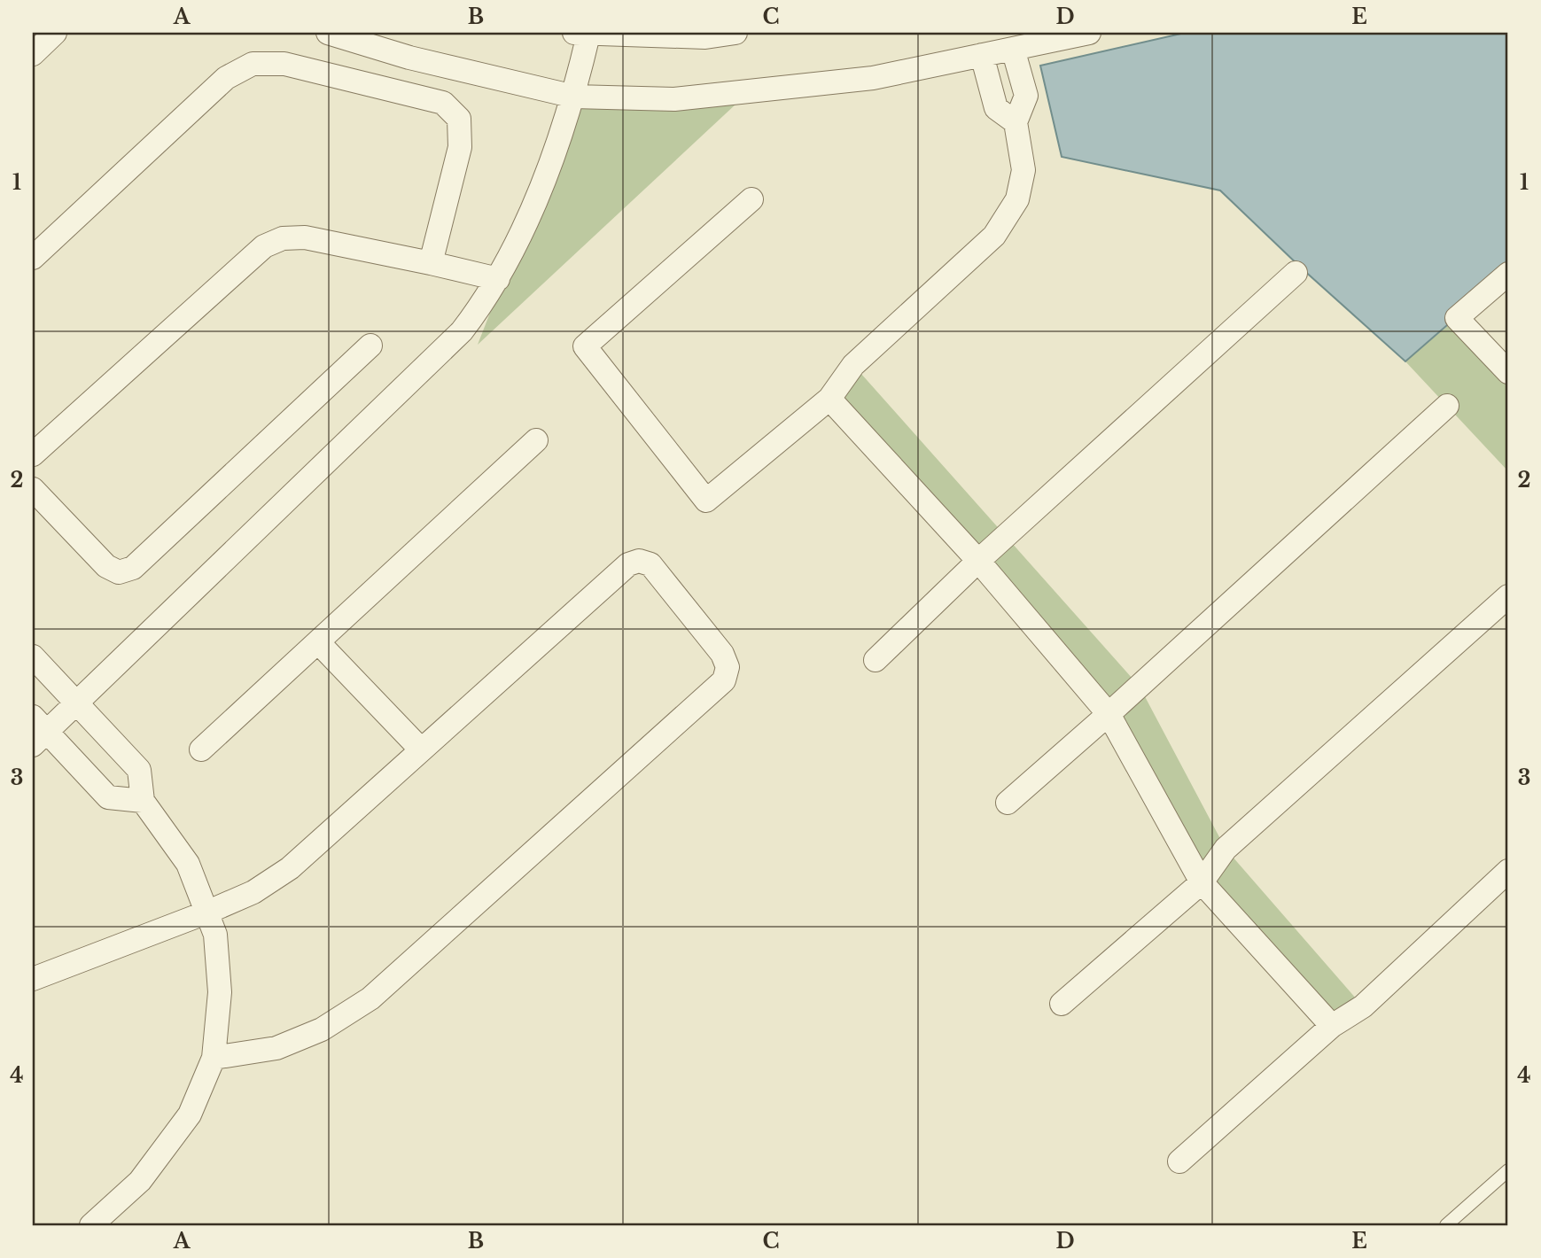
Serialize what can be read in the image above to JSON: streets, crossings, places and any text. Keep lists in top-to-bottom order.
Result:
{
  "grid": {
    "columns": [
      "A",
      "B",
      "C",
      "D",
      "E"
    ],
    "rows": [
      "1",
      "2",
      "3",
      "4"
    ]
  }
}
